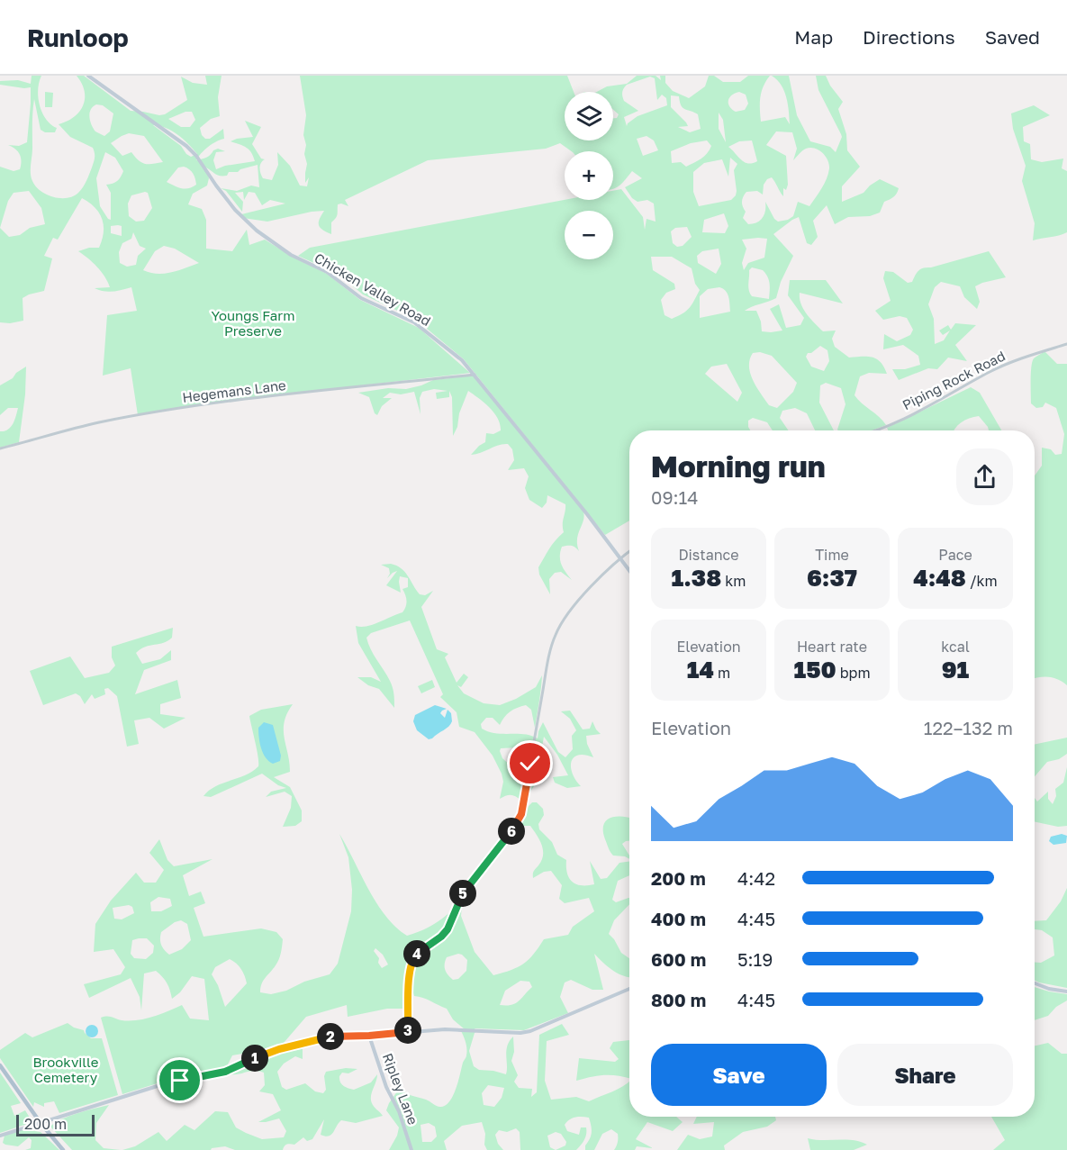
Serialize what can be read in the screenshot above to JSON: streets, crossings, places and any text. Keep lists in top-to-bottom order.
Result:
{
  "streets": {
    "main road": ["Chicken Valley Road", "Ripley Lane"],
    "street": ["Piping Rock Road", "Hegemans Lane"]
  },
  "crossings": [
    ["Chicken Valley Road", "Hegemans Lane"]
  ],
  "parks": ["Youngs Farm Preserve", "Brookville Cemetery"],
  "scale_bar": "200 m",
  "page": {
    "header": "Runloop",
    "nav": ["Map", "Directions", "Saved"],
    "map_buttons": ["+", "−"],
    "heading": ["Morning run", "09:14"],
    "stats": [
      ["Distance", "1.38 km"],
      ["Time", "6:37"],
      ["Pace", "4:48 /km"],
      ["Elevation", "14 m"],
      ["Heart rate", "150 bpm"],
      ["kcal", "91"]
    ],
    "chart": ["Elevation", "122–132 m"],
    "pins": [
      "6",
      "5",
      "4",
      "3",
      "2",
      "1"
    ],
    "list": [
      {
        "name": "200 m",
        "note": "4:42"
      },
      {
        "name": "400 m",
        "note": "4:45"
      },
      {
        "name": "600 m",
        "note": "5:19"
      },
      {
        "name": "800 m",
        "note": "4:45"
      }
    ],
    "buttons": ["Save", "Share"],
    "scale": "200 m"
  }
}
